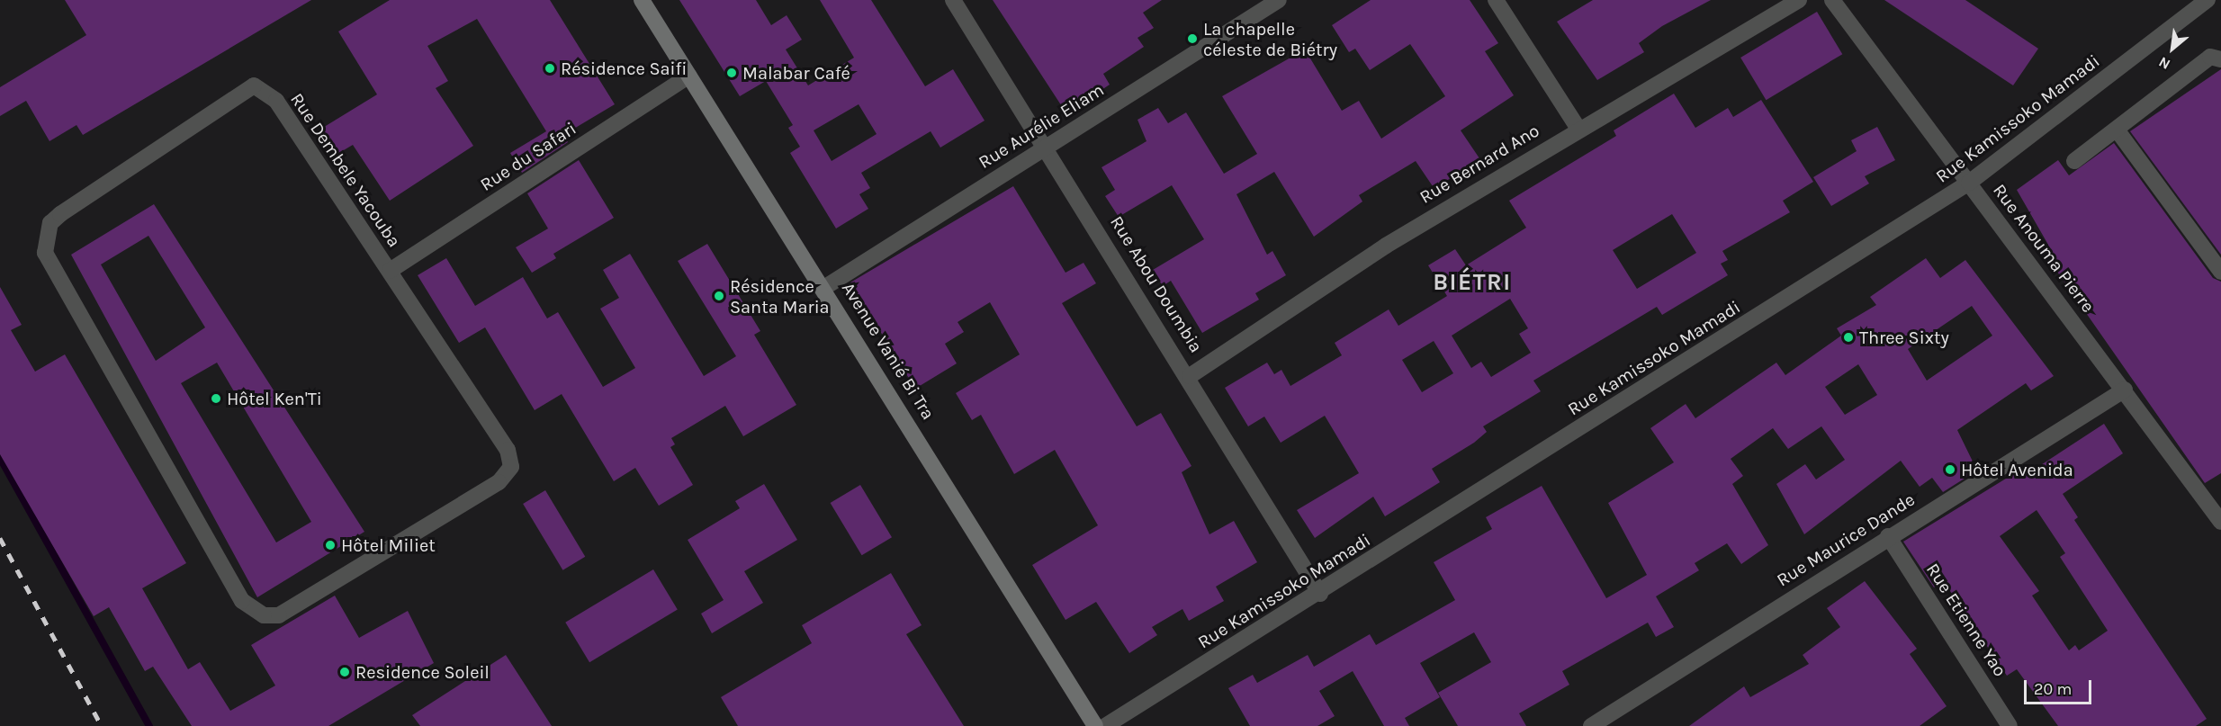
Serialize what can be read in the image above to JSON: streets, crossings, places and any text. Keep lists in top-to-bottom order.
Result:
{
  "streets": {
    "street": [
      "Rue Kamissoko Mamadi",
      "Rue Aurélie Eliam",
      "Rue du Safari",
      "Rue Bernard Ano",
      "Rue Dembele Yacouba",
      "Rue Anouma Pierre",
      "Rue Abou Doumbia",
      "Avenue Vanié Bi Tra",
      "Rue Maurice Dande",
      "Rue Etienne Yao"
    ]
  },
  "crossings": [
    ["Rue Kamissoko Mamadi", "Rue Anouma Pierre"],
    ["Rue Kamissoko Mamadi", "Rue Abou Doumbia"],
    ["Rue Aurélie Eliam", "Rue Abou Doumbia"],
    ["Rue Aurélie Eliam", "Avenue Vanié Bi Tra"],
    ["Rue du Safari", "Rue Dembele Yacouba"],
    ["Rue du Safari", "Avenue Vanié Bi Tra"],
    ["Rue Bernard Ano", "Rue Abou Doumbia"],
    ["Rue Anouma Pierre", "Rue Maurice Dande"],
    ["Rue Maurice Dande", "Rue Etienne Yao"]
  ],
  "districts": ["BIÉTRI"],
  "places": [
    "La chapelle céleste de Biétry",
    "Résidence Saifi",
    "Malabar Café",
    "Résidence Santa Maria",
    "Three Sixty",
    "Hôtel Ken'Ti",
    "Hôtel Avenida",
    "Hôtel Miliet",
    "Residence Soleil"
  ],
  "scale_bar": "20 m",
  "north": "bottom left"
}
